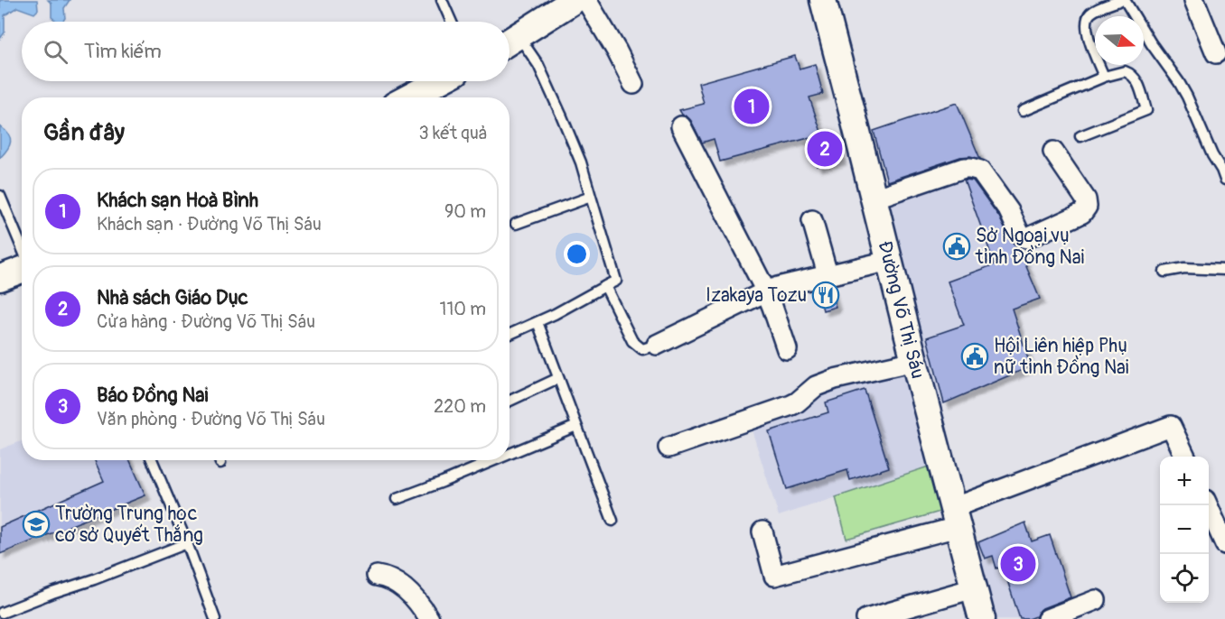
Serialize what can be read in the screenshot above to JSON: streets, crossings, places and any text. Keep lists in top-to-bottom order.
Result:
{
  "streets": {
    "main road": ["Đường Võ Thị Sáu"]
  },
  "places": {
    "public building": ["Sở Ngoại vụ tỉnh Đồng Nai", "Hội Liên hiệp Phụ nữ tỉnh Đồng Nai"],
    "restaurant": ["Izakaya Tozu"],
    "school or university": ["Trường Trung học cơ sở Quyết Thắng"]
  },
  "north": "right",
  "page": {
    "search": "Tìm kiếm",
    "pins": ["1", "2", "3"],
    "heading": ["Gần đây", "3 kết quả"],
    "list": [
      {
        "mark": "1",
        "name": "Khách sạn Hoà Bình",
        "note": "Khách sạn · Đường Võ Thị Sáu",
        "value": "90 m"
      },
      {
        "mark": "2",
        "name": "Nhà sách Giáo Dục",
        "note": "Cửa hàng · Đường Võ Thị Sáu",
        "value": "110 m"
      },
      {
        "mark": "3",
        "name": "Báo Đồng Nai",
        "note": "Văn phòng · Đường Võ Thị Sáu",
        "value": "220 m"
      }
    ],
    "map_buttons": ["+", "−"]
  }
}
